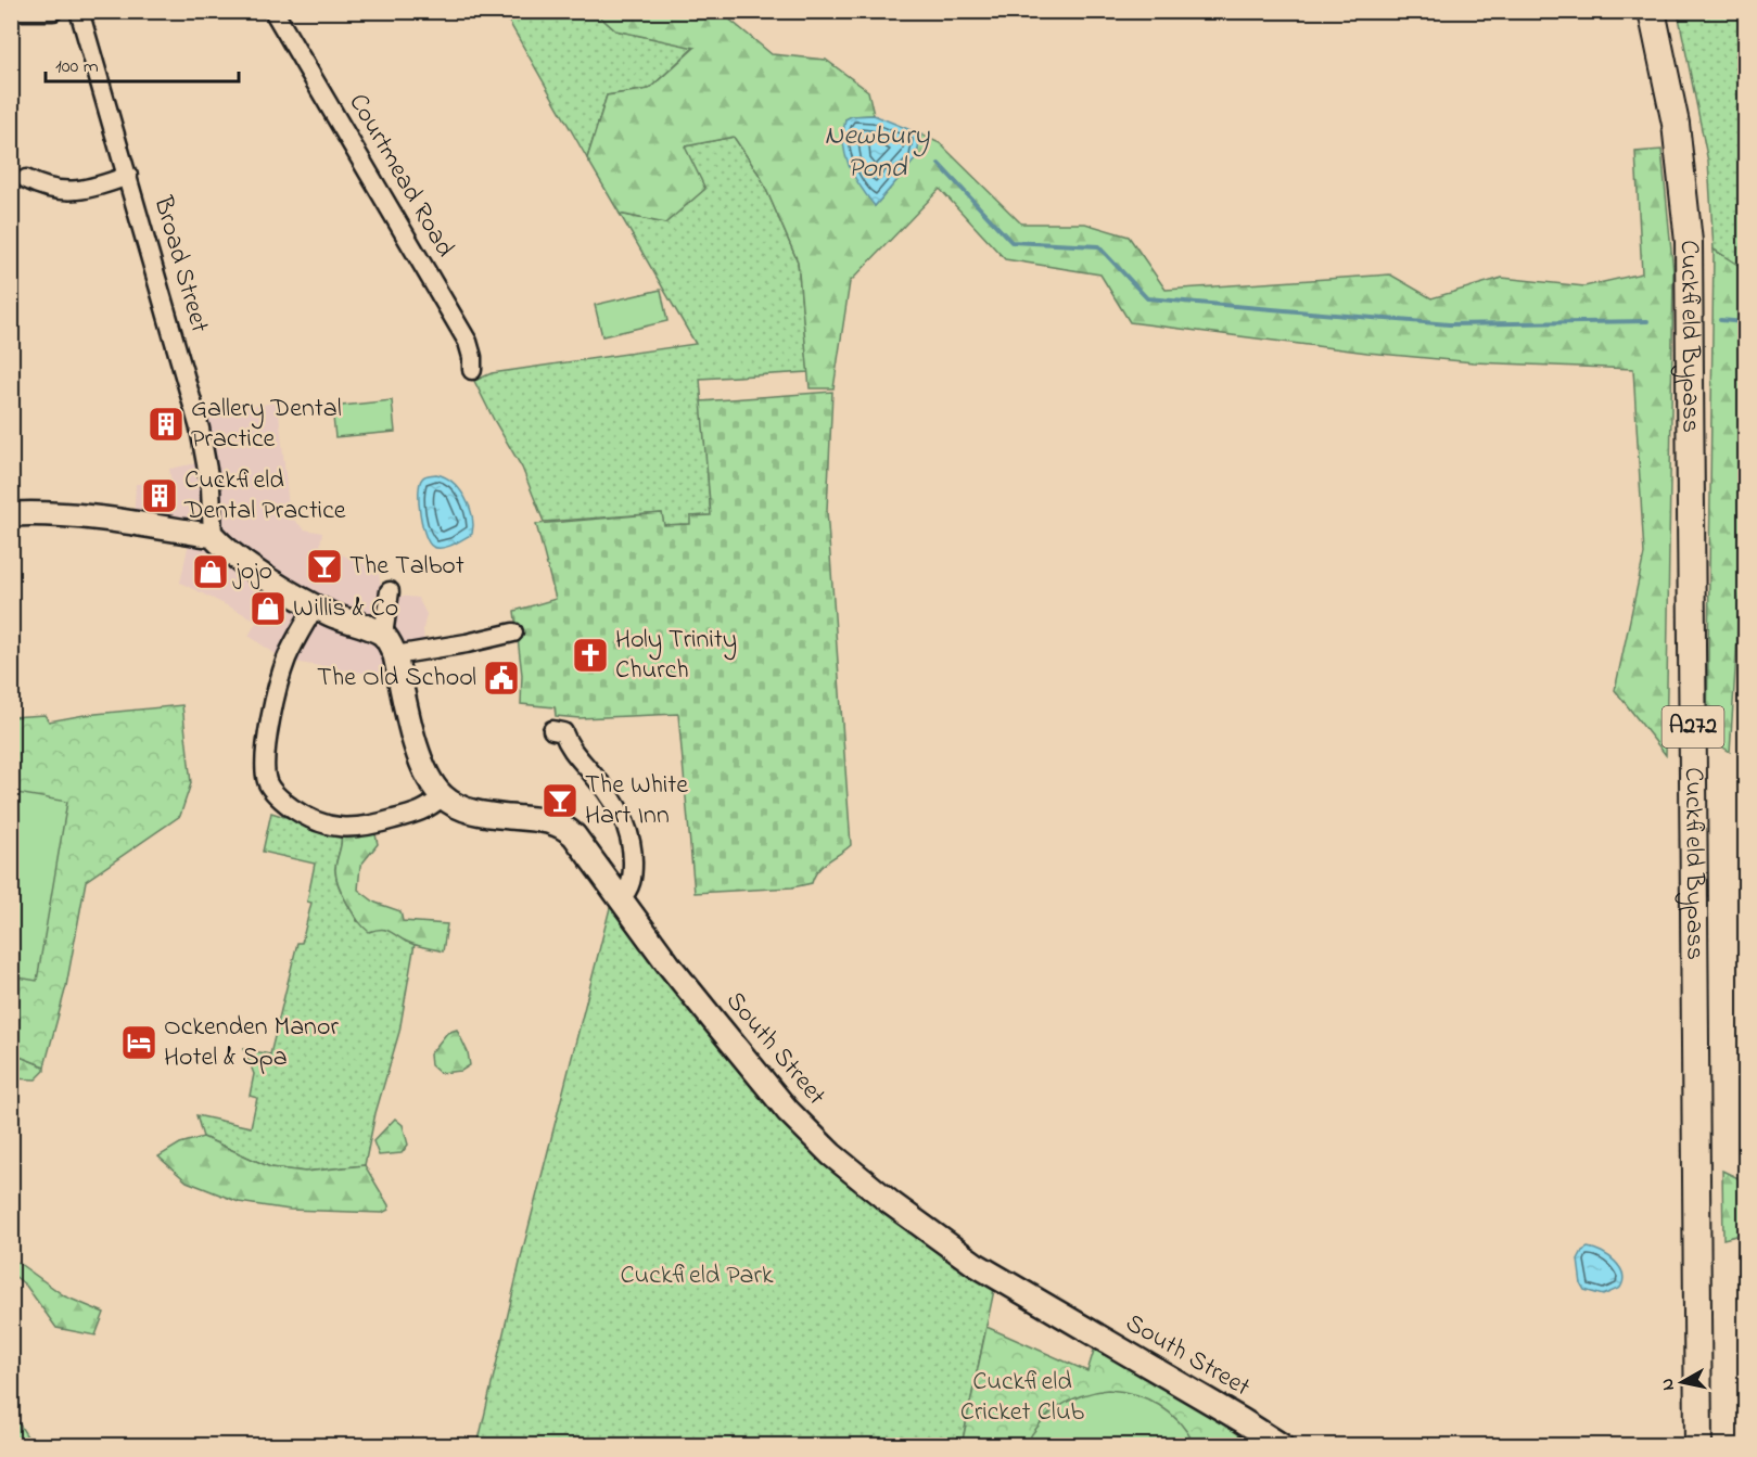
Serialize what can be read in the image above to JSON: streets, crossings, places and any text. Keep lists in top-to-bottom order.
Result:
{
  "streets": {
    "highway": ["Cuckfield Bypass", "A272"],
    "main road": ["South Street"],
    "street": ["Courtmead Road", "Broad Street"]
  },
  "water": ["Newbury Pond"],
  "parks": ["Cuckfield Park", "Cuckfield Cricket Club"],
  "places": {
    "building": ["Gallery Dental Practice", "Cuckfield Dental Practice"],
    "bar": ["The Talbot", "The White Hart Inn"],
    "shop": ["jojo", "Willis & Co"],
    "church": ["Holy Trinity Church"],
    "public building": ["The Old School"],
    "hotel": ["Ockenden Manor Hotel & Spa"]
  },
  "scale_bar": "100 m",
  "north": "left"
}
